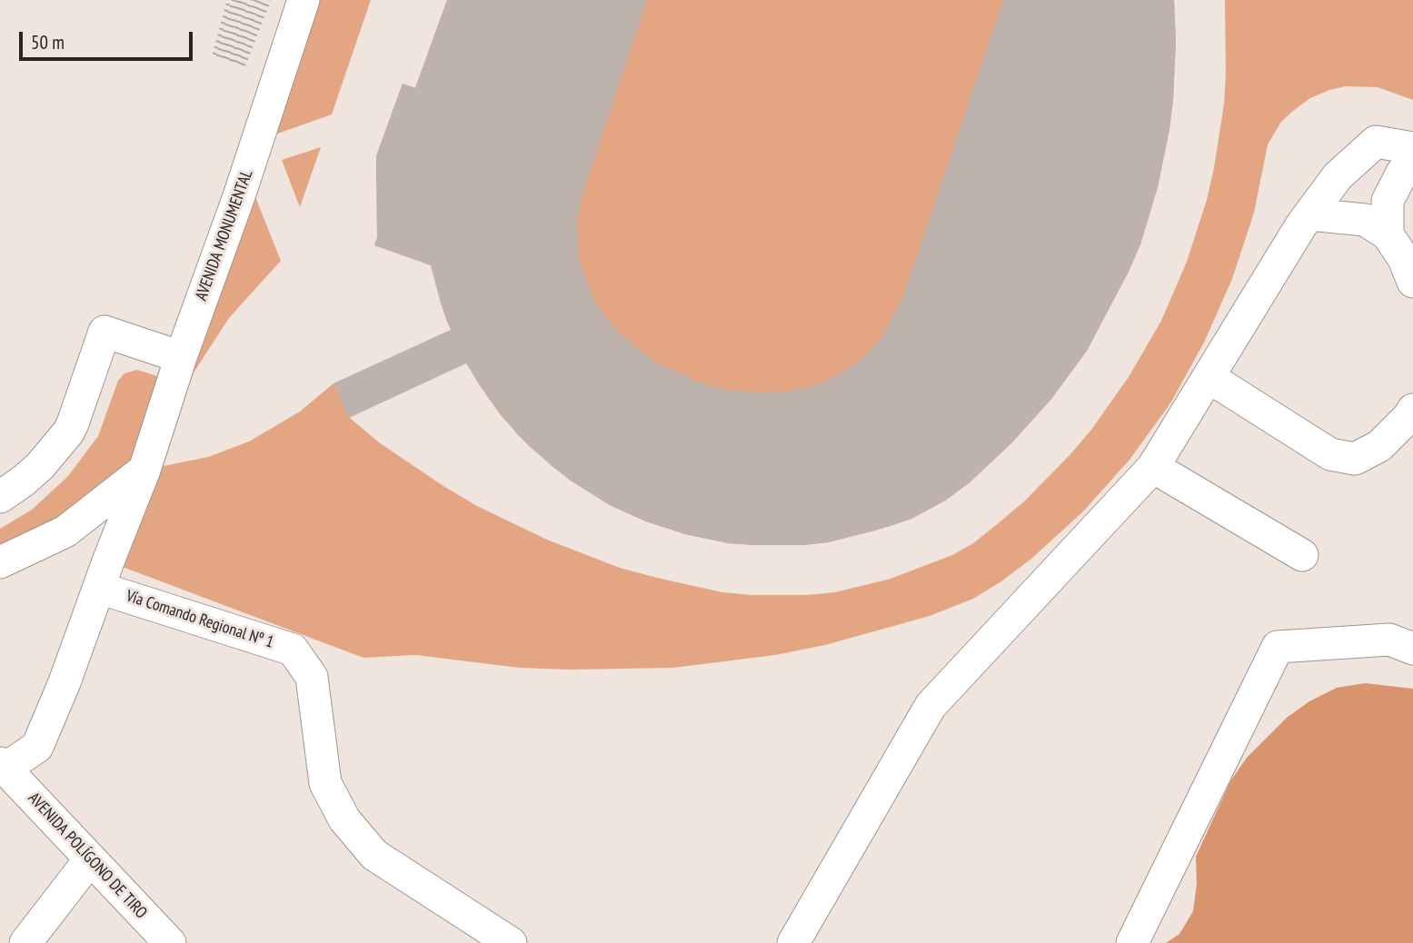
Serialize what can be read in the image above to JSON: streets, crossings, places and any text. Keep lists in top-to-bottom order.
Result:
{
  "streets": {
    "street": ["AVENIDA MONUMENTAL", "Vía Comando Regional Nº 1", "AVENIDA POLÍGONO DE TIRO"]
  },
  "crossings": [
    ["AVENIDA MONUMENTAL", "Vía Comando Regional Nº 1"],
    ["AVENIDA MONUMENTAL", "AVENIDA POLÍGONO DE TIRO"]
  ],
  "scale_bar": "50 m"
}
